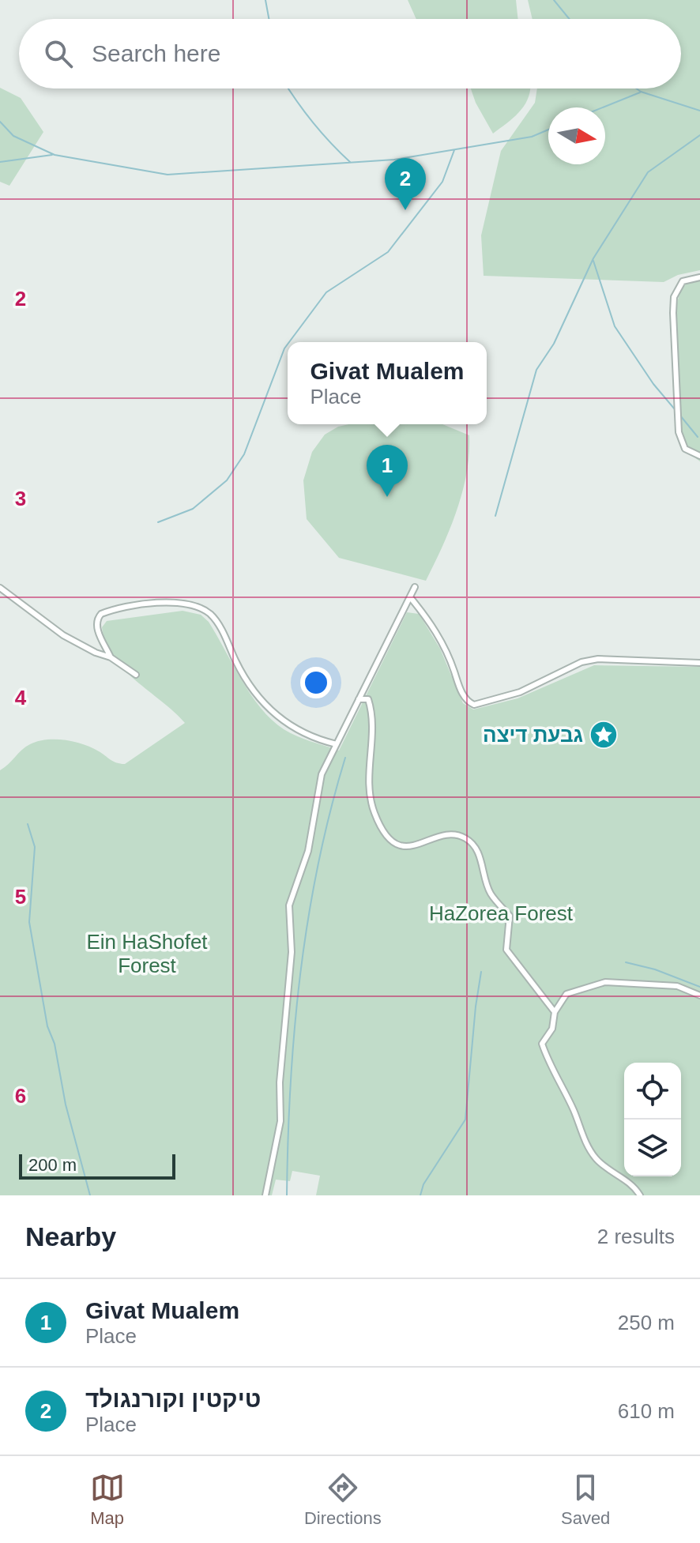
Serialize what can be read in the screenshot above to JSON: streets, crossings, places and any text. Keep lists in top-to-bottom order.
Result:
{
  "parks": ["HaZorea Forest", "Ein HaShofet Forest"],
  "places": {
    "place": ["גבעת דיצה"]
  },
  "scale_bar": "200 m",
  "north": "right",
  "page": {
    "search": "Search here",
    "pins": ["2", "1"],
    "popup": ["Givat Mualem", "Place"],
    "scale": "200 m",
    "heading": ["Nearby", "2 results"],
    "list": [
      {
        "mark": "1",
        "name": "Givat Mualem",
        "note": "Place",
        "value": "250 m"
      },
      {
        "mark": "2",
        "name": "טיקטין וקורנגולד",
        "note": "Place",
        "value": "610 m"
      }
    ],
    "nav": ["Map", "Directions", "Saved"]
  },
  "grid": {
    "rows": [
      "2",
      "3",
      "4",
      "5",
      "6"
    ]
  }
}
